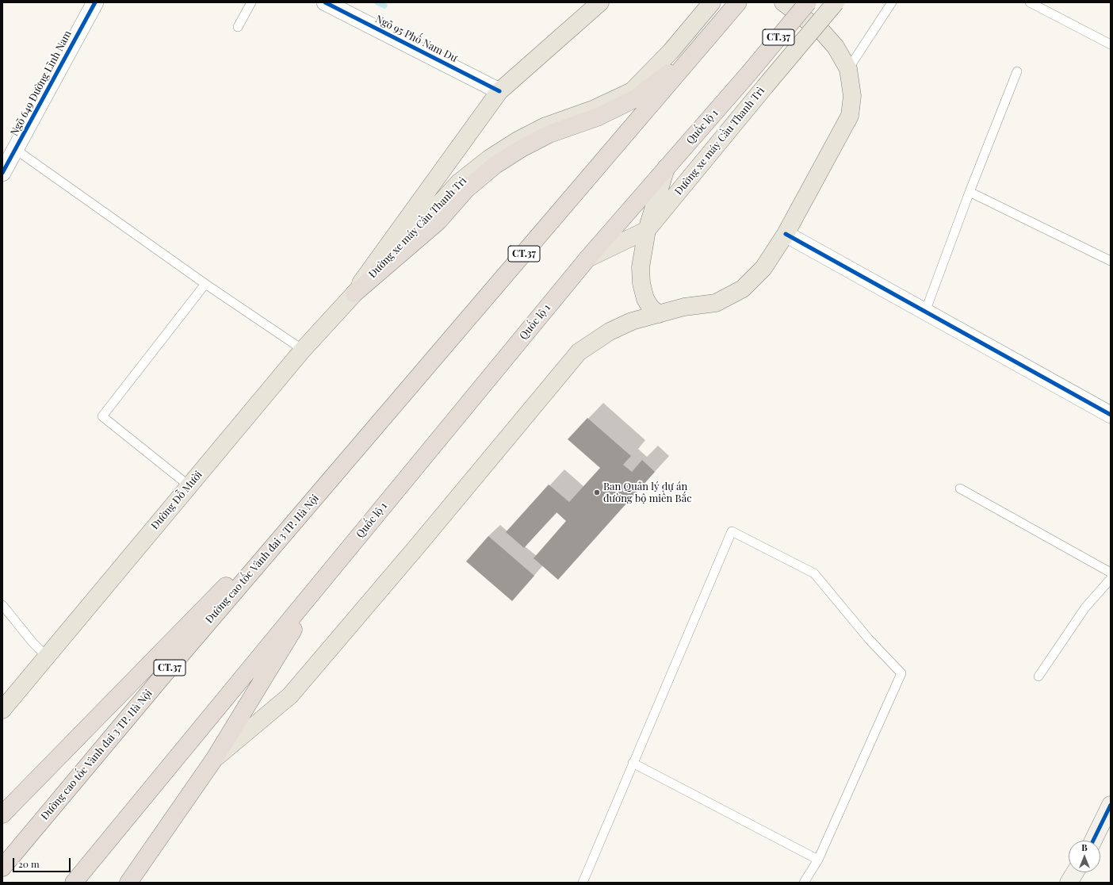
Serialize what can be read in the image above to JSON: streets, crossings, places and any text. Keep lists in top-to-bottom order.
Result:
{
  "streets": {
    "highway": ["CT.37", "Quốc lộ 1", "Đường cao tốc Vành đai 3 TP. Hà Nội"],
    "main road": ["Đường xe máy Cầu Thanh Trì", "Đường Đỗ Mười"],
    "street": ["Ngõ 95 Phố Nam Dư", "Ngõ 649 Đường Lĩnh Nam"]
  },
  "crossings": [
    ["CT.37", "Quốc lộ 1"],
    ["CT.37", "Đường cao tốc Vành đai 3 TP. Hà Nội"],
    ["Quốc lộ 1", "Đường xe máy Cầu Thanh Trì"],
    ["Đường xe máy Cầu Thanh Trì", "Đường Đỗ Mười"]
  ],
  "places": ["Ban Quản lý dự án đường bộ miền Bắc"],
  "scale_bar": "20 m",
  "north": "top"
}
